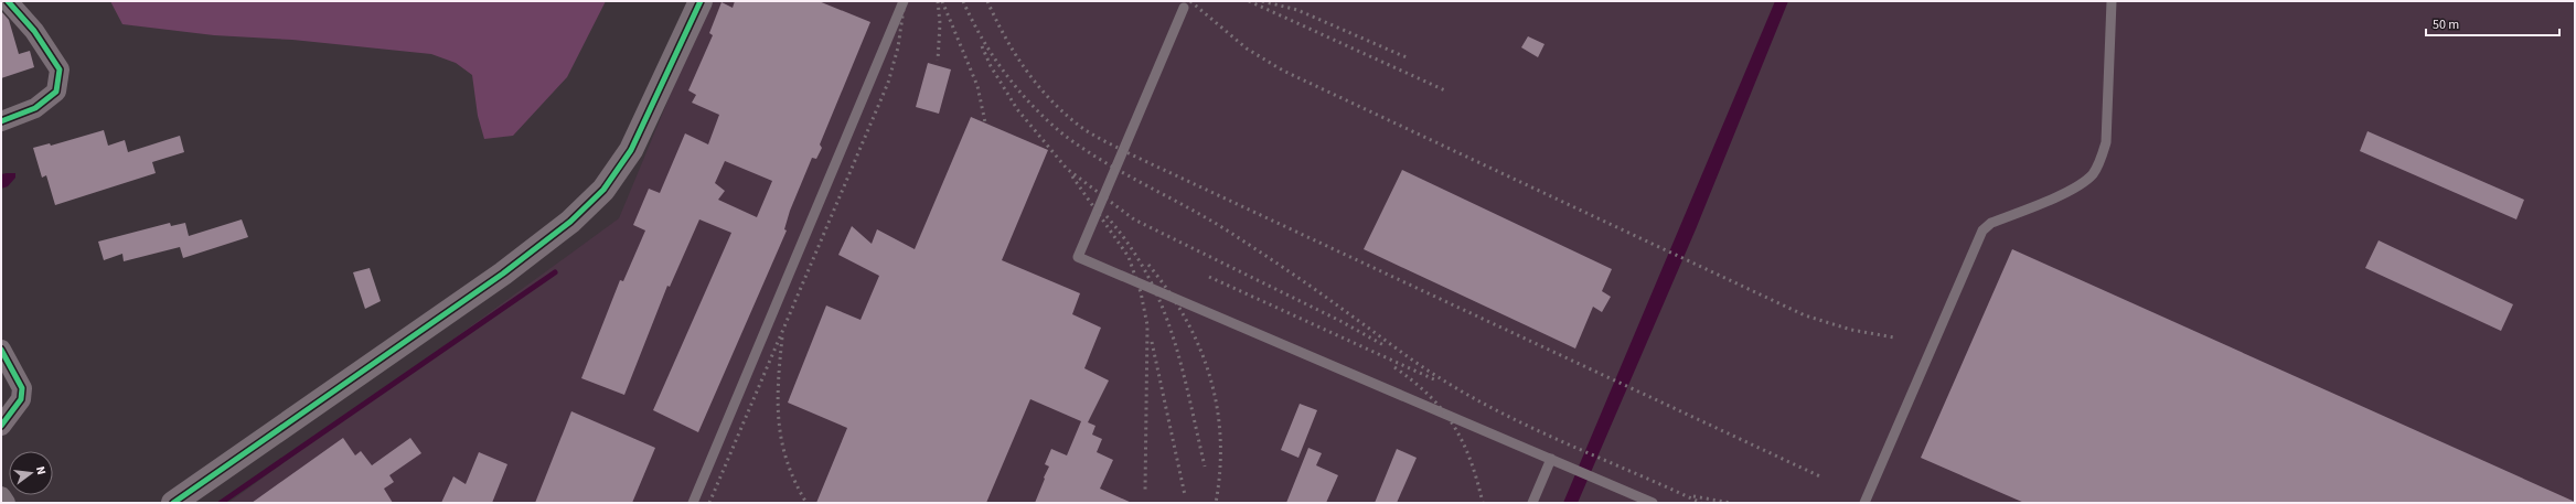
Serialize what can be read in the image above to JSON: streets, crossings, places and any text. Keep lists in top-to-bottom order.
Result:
{
  "scale_bar": "50 m",
  "north": "right"
}
